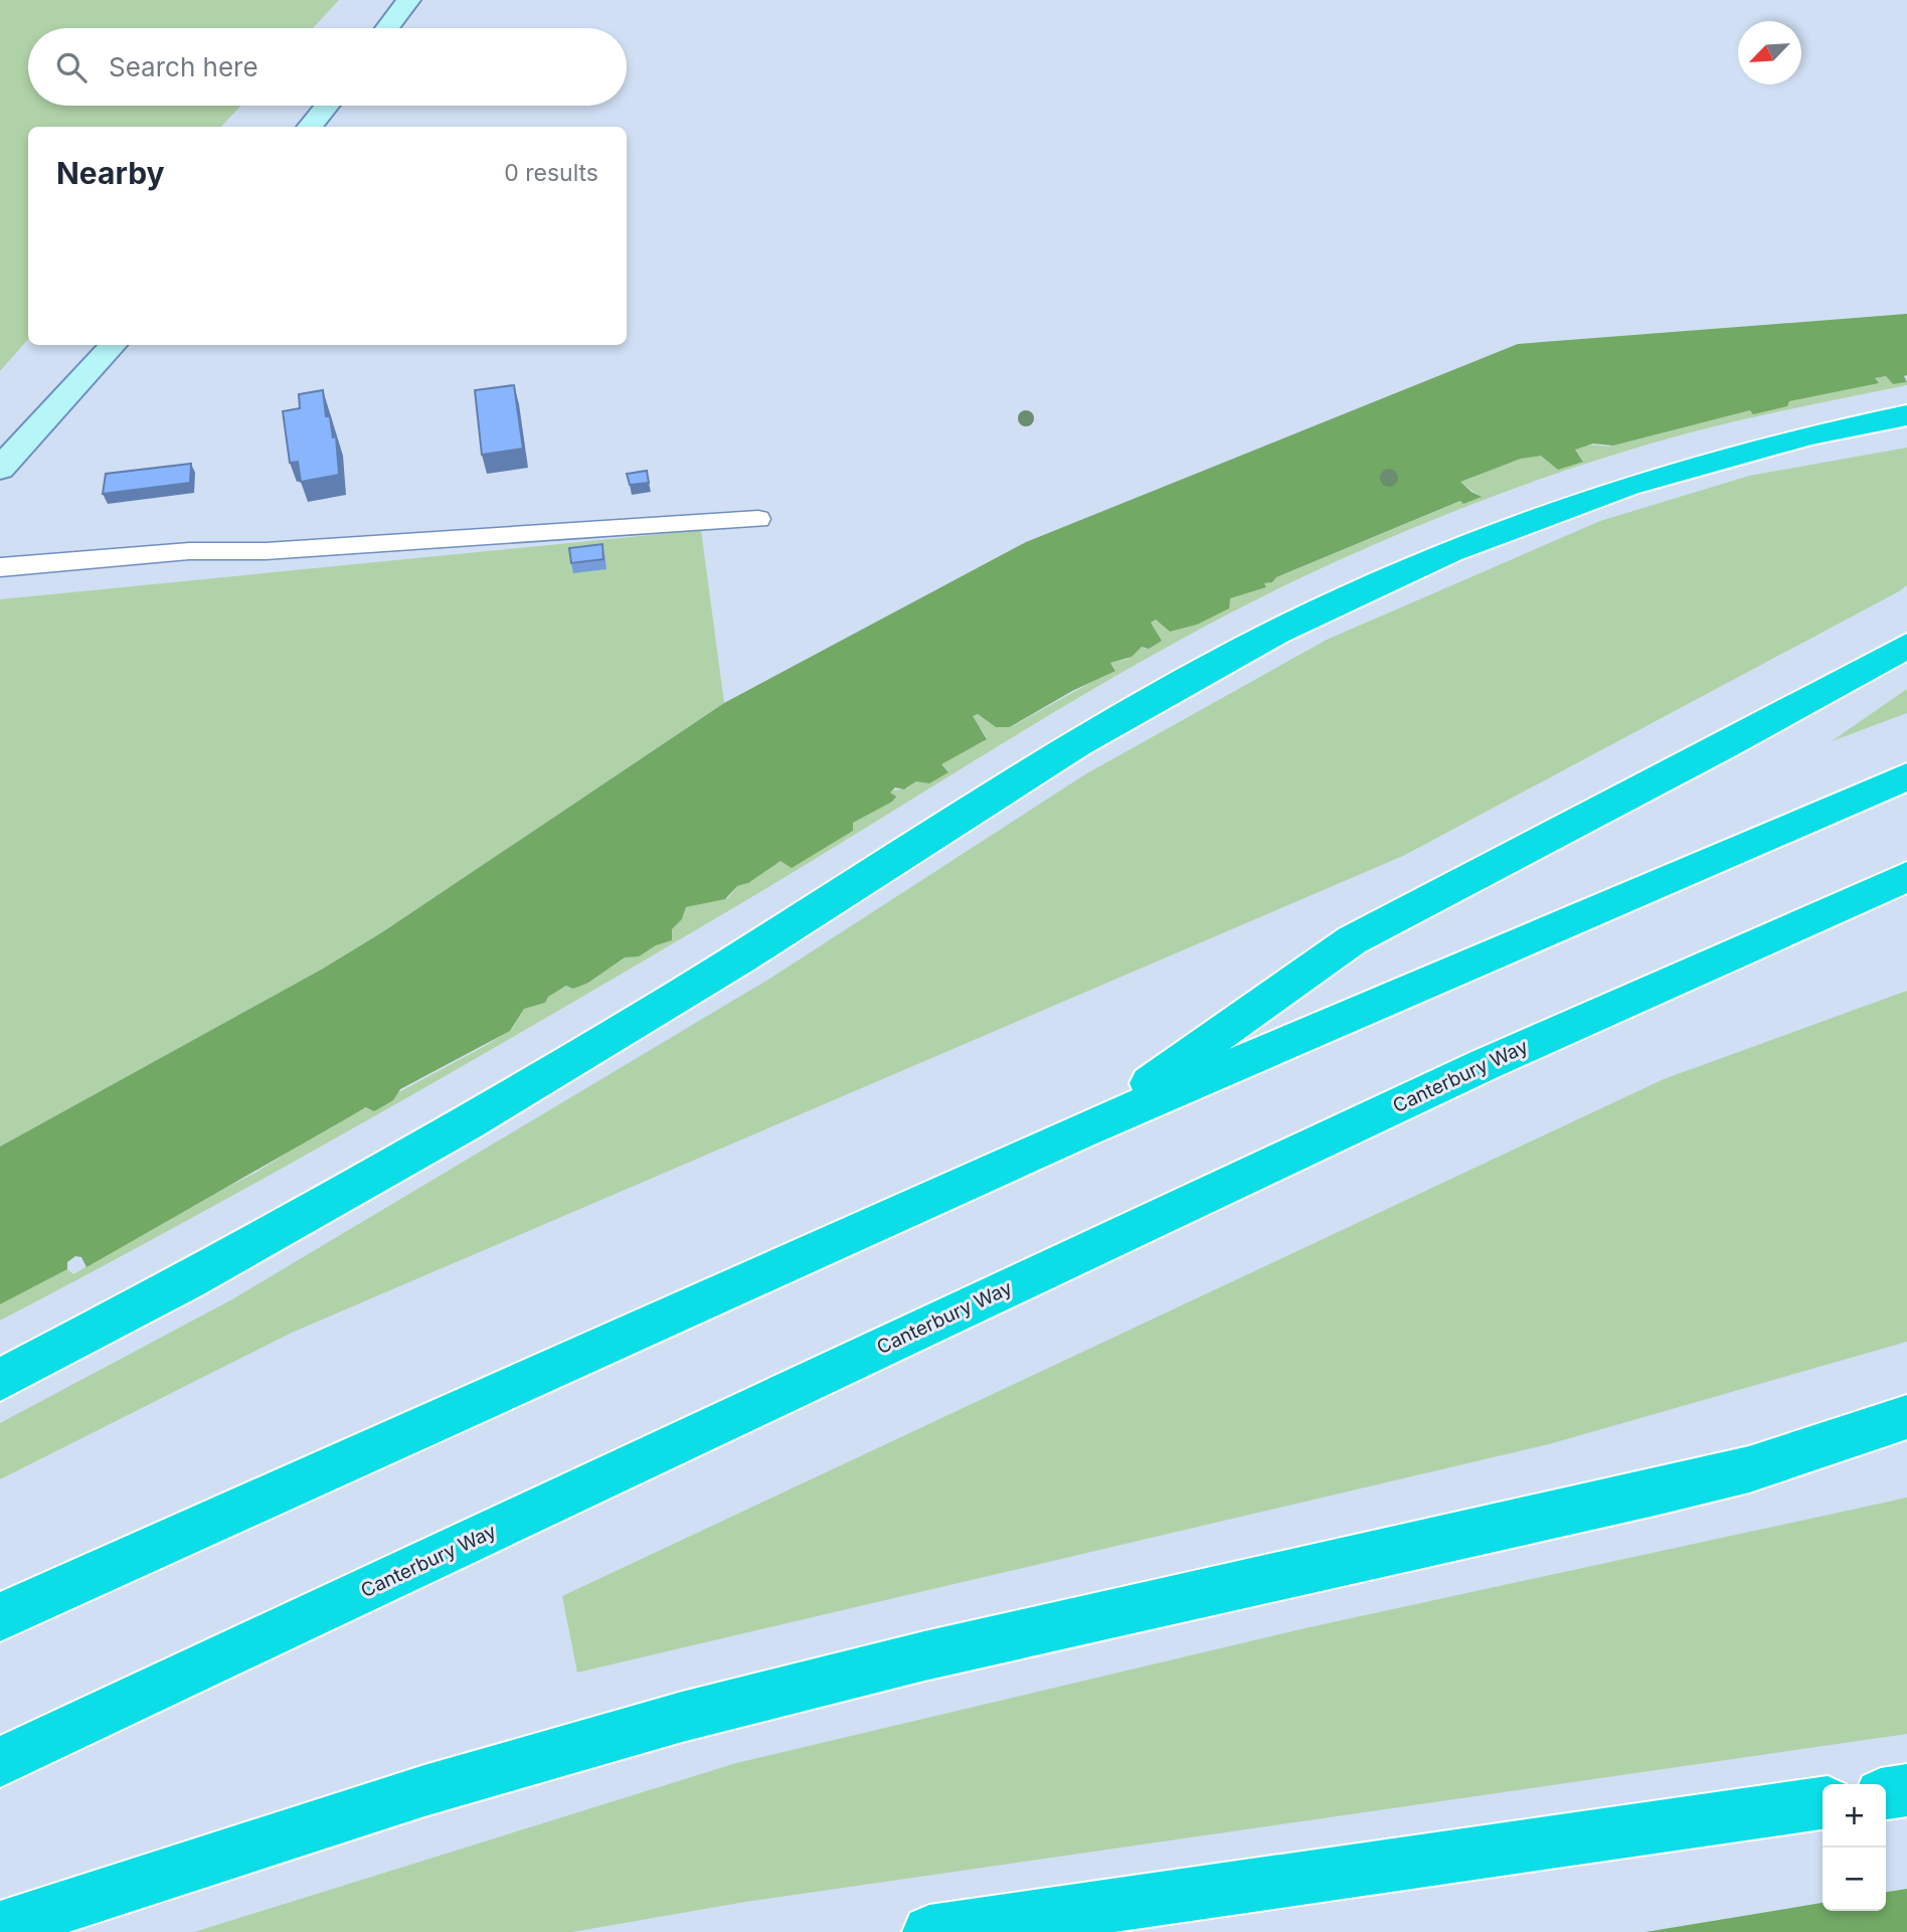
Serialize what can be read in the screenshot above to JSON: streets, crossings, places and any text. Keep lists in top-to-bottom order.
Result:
{
  "streets": {
    "highway": ["Canterbury Way"]
  },
  "north": "bottom left",
  "page": {
    "search": "Search here",
    "heading": ["Nearby", "0 results"],
    "map_buttons": ["+", "−"]
  }
}
